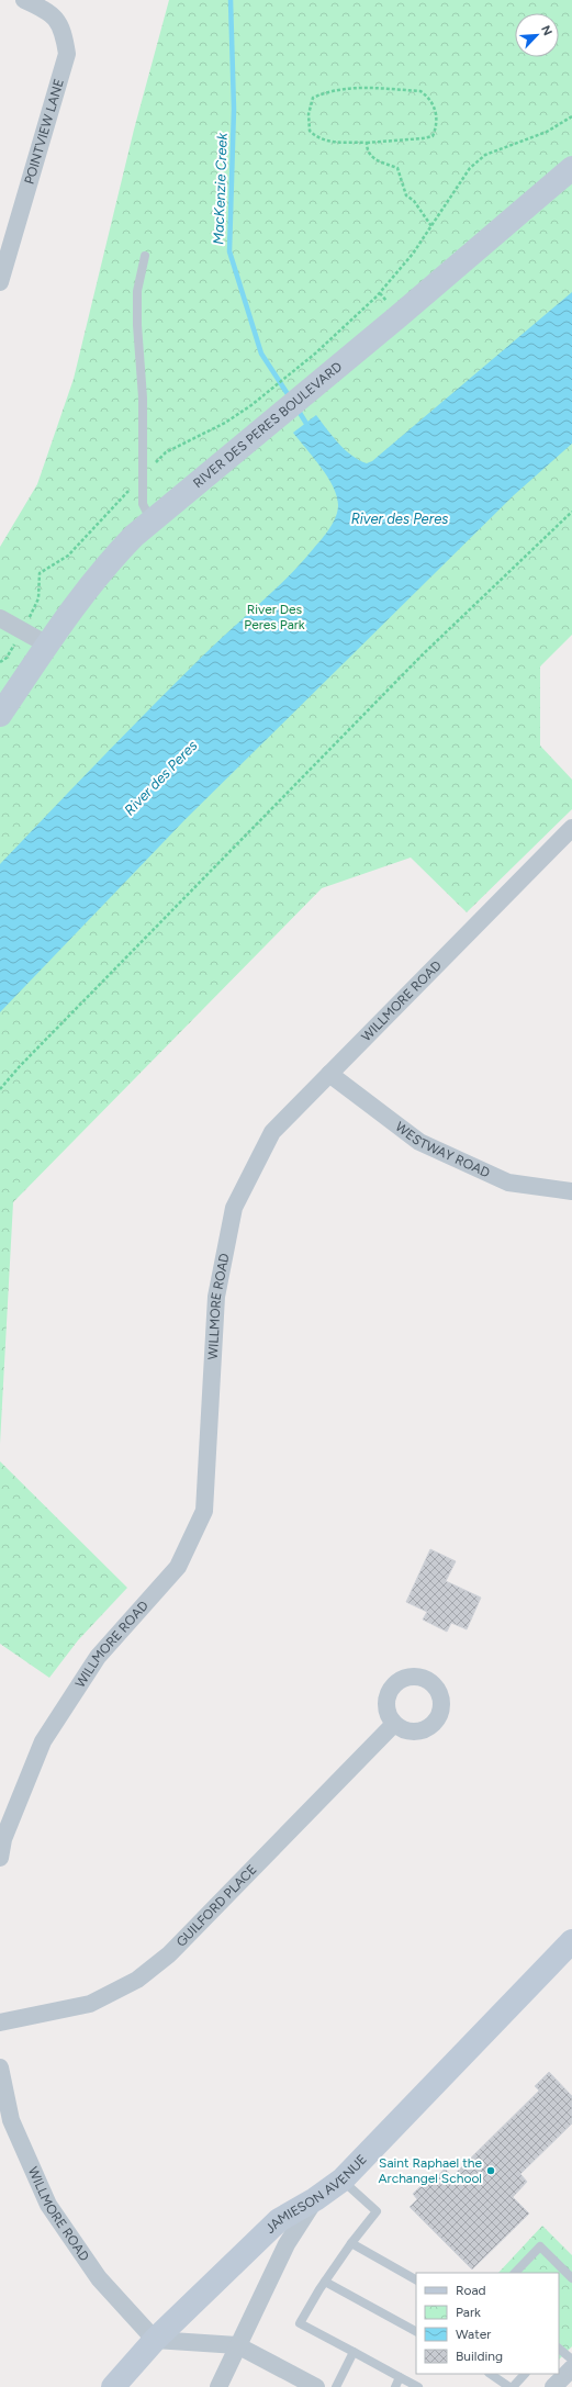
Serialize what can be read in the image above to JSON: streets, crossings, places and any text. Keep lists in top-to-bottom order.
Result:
{
  "streets": {
    "main road": ["RIVER DES PERES BOULEVARD", "JAMIESON AVENUE"],
    "street": [
      "POINTVIEW LANE",
      "WILLMORE ROAD",
      "WESTWAY ROAD",
      "GUILFORD PLACE"
    ]
  },
  "crossings": [
    ["WILLMORE ROAD", "WESTWAY ROAD"],
    ["WILLMORE ROAD", "JAMIESON AVENUE"]
  ],
  "water": ["MacKenzie Creek", "River des Peres"],
  "parks": ["River Des Peres Park"],
  "places": ["Saint Raphael the Archangel School"],
  "legend": [
    "Road",
    "Park",
    "Water",
    "Building"
  ],
  "north": "top right"
}
